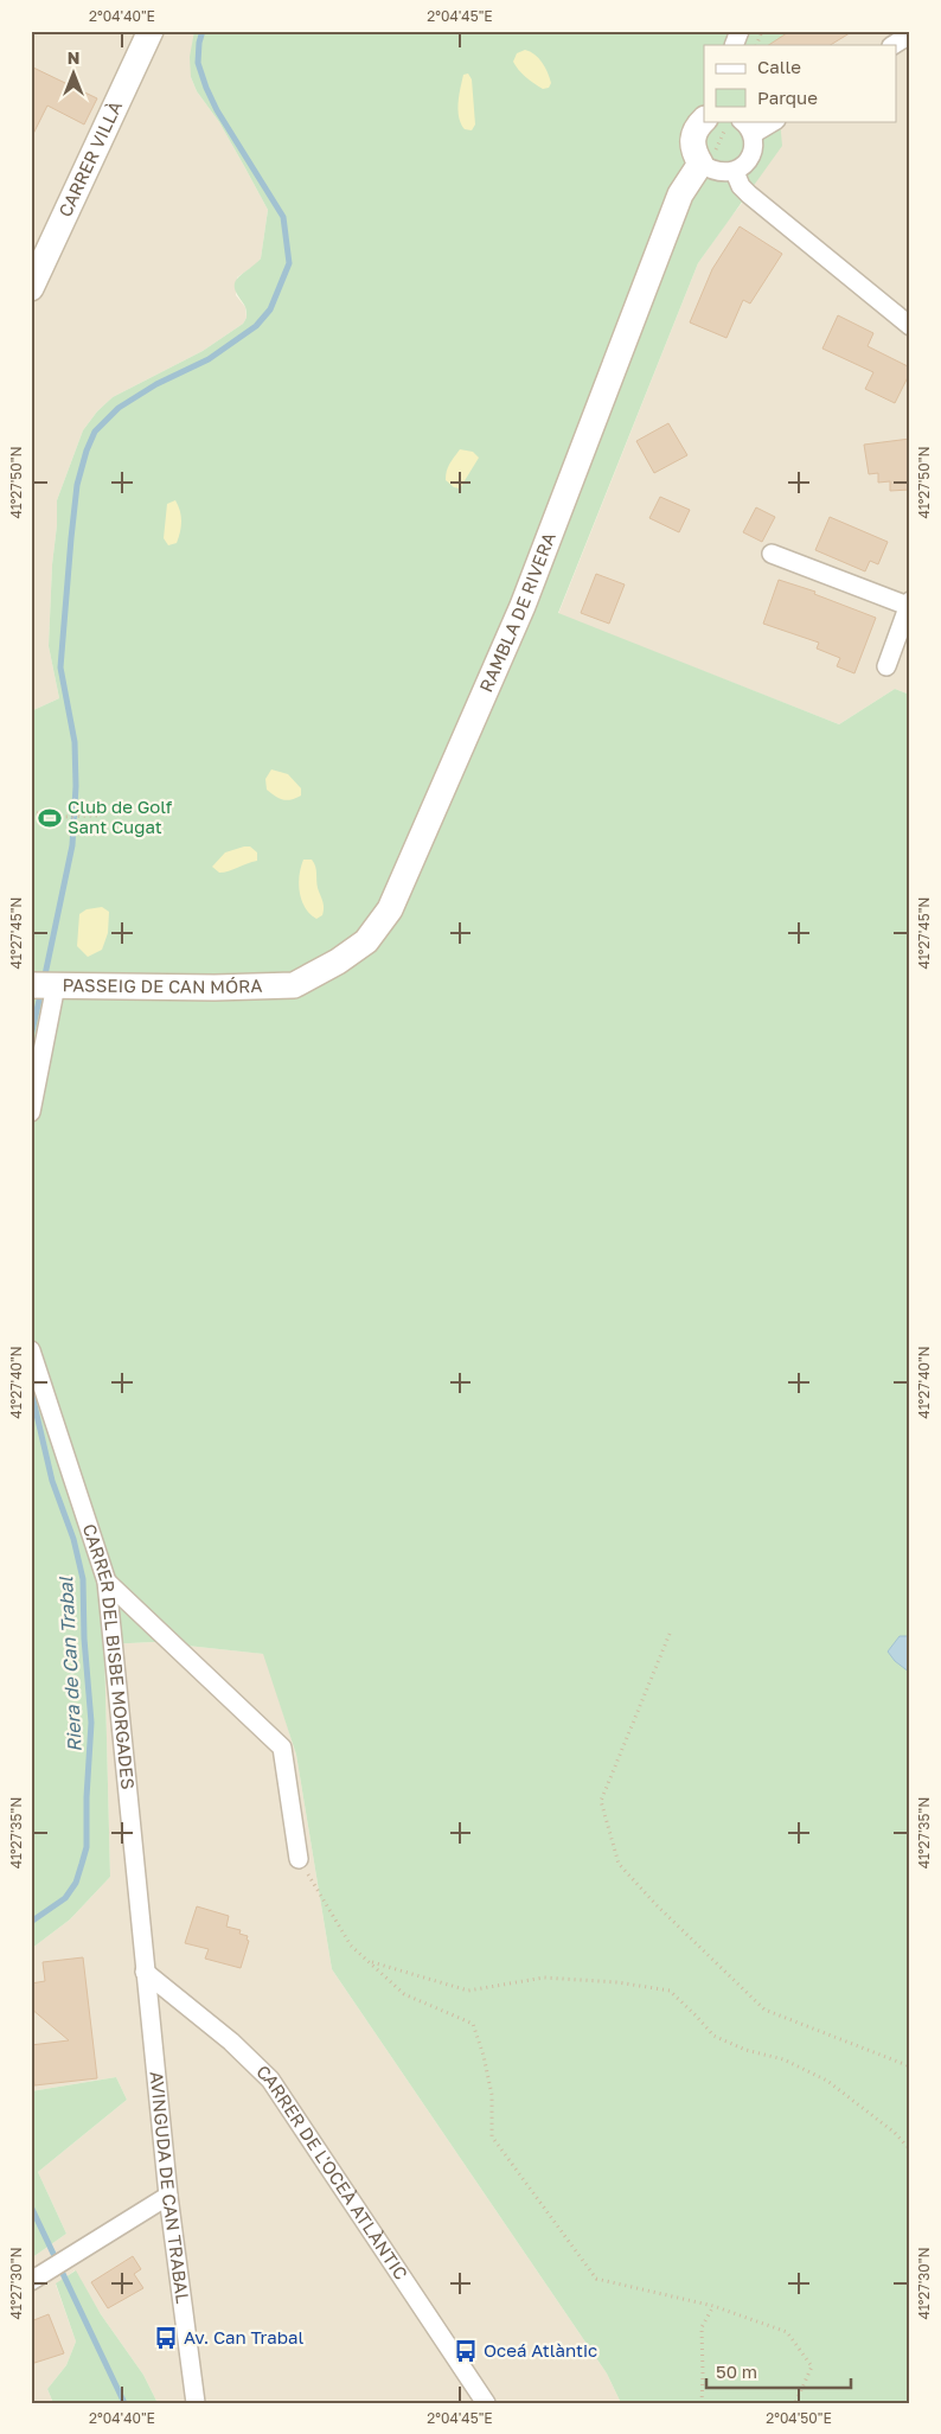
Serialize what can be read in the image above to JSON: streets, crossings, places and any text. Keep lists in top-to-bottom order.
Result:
{
  "streets": {
    "street": [
      "CARRER VILLÀ",
      "RAMBLA DE RIVERA",
      "PASSEIG DE CAN MÓRA",
      "CARRER DEL BISBE MORGADES",
      "CARRER DE L'OCEÀ ATLÀNTIC",
      "AVINGUDA DE CAN TRABAL"
    ]
  },
  "crossings": [
    ["RAMBLA DE RIVERA", "PASSEIG DE CAN MÓRA"],
    ["CARRER DEL BISBE MORGADES", "CARRER DE L'OCEÀ ATLÀNTIC"],
    ["CARRER DEL BISBE MORGADES", "AVINGUDA DE CAN TRABAL"],
    ["CARRER DE L'OCEÀ ATLÀNTIC", "AVINGUDA DE CAN TRABAL"]
  ],
  "water": ["Riera de Can Trabal"],
  "places": {
    "sports": ["Club de Golf Sant Cugat"],
    "bus stop": ["Av. Can Trabal", "Oceá Atlàntic"]
  },
  "legend": ["Calle", "Parque"],
  "scale_bar": "50 m",
  "north": "top",
  "coordinates": [
    "2°04'40\"E",
    "2°04'45\"E",
    "41°27'50\"N",
    "41°27'45\"N",
    "41°27'40\"N",
    "41°27'35\"N",
    "41°27'30\"N",
    "2°04'50\"E"
  ]
}
